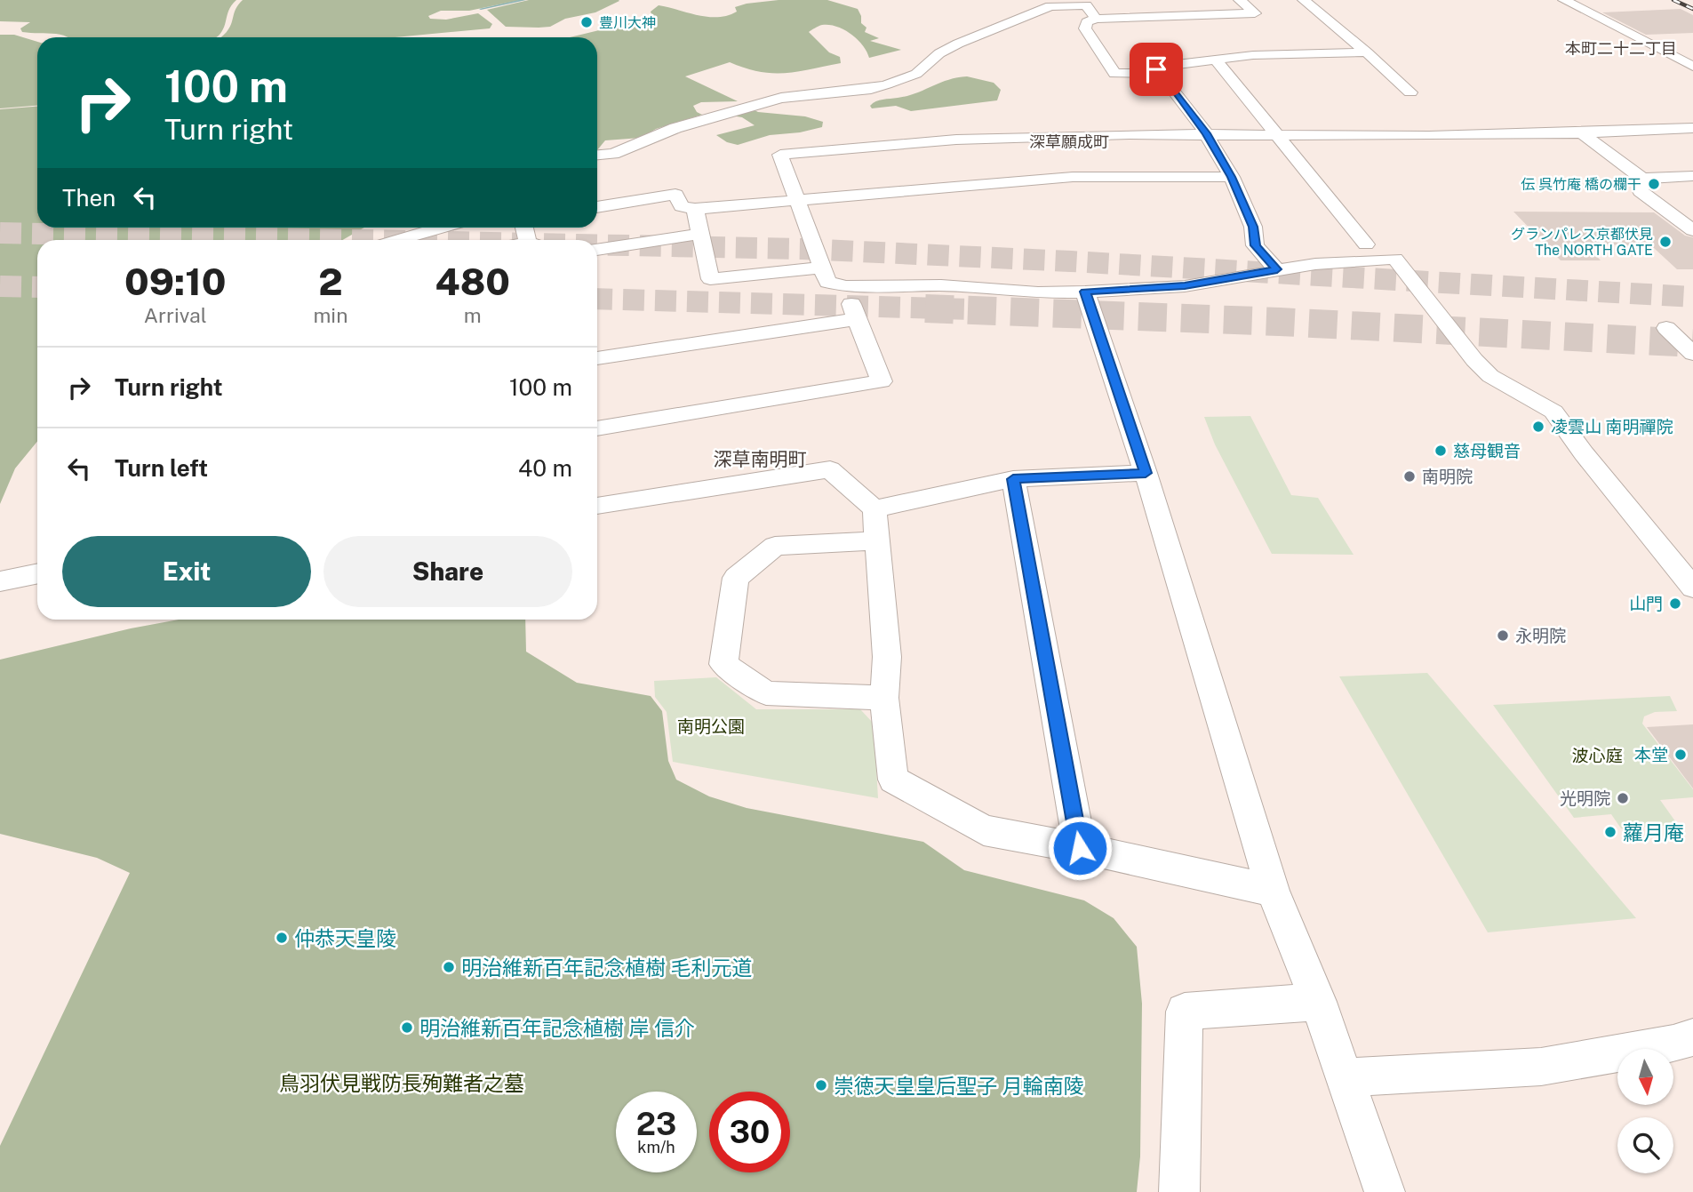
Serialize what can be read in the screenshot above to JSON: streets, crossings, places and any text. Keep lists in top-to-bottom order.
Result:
{
  "districts": ["本町二十二丁目", "深草願成町", "深草南明町"],
  "parks": ["南明公園", "波心庭", "鳥羽伏見戦防長殉難者之墓"],
  "places": [
    "豊川大神",
    "伝 呉竹庵 橋の欄干",
    "グランパレス京都伏見 The NORTH GATE",
    "凌雲山 南明禪院",
    "慈母観音",
    "南明院",
    "山門",
    "永明院",
    "本堂",
    "光明院",
    "蘿月庵",
    "仲恭天皇陵",
    "明治維新百年記念植樹 毛利元道",
    "明治維新百年記念植樹 岸 信介",
    "崇徳天皇皇后聖子 月輪南陵"
  ],
  "north": "bottom",
  "page": {
    "turn": ["100 m", "Turn right"],
    "then": "Then",
    "eta": [
      "09:10",
      "Arrival",
      "2",
      "min",
      "480",
      "m"
    ],
    "list": [
      {
        "name": "Turn right",
        "value": "100 m"
      },
      {
        "name": "Turn left",
        "value": "40 m"
      }
    ],
    "buttons": ["Exit", "Share"],
    "speed": "23 km/h",
    "limit": "30"
  }
}
